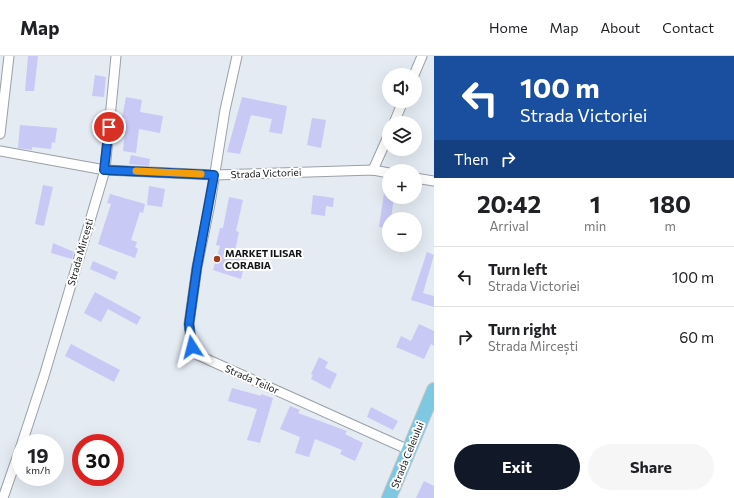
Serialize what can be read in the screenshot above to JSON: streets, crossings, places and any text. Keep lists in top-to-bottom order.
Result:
{
  "streets": {
    "main road": ["Strada Celeiului"],
    "street": ["Strada Victoriei", "Strada Mircești", "Strada Teilor"]
  },
  "crossings": [
    ["Strada Victoriei", "Strada Mircești"],
    ["Strada Victoriei", "Strada Teilor"],
    ["Strada Teilor", "Strada Celeiului"]
  ],
  "places": ["MARKET ILISAR CORABIA"],
  "page": {
    "header": "Map",
    "nav": [
      "Home",
      "Map",
      "About",
      "Contact"
    ],
    "turn": ["100 m", "Strada Victoriei"],
    "map_buttons": ["+", "−"],
    "then": "Then",
    "eta": [
      "20:42",
      "Arrival",
      "1",
      "min",
      "180",
      "m"
    ],
    "list": [
      {
        "name": "Turn left",
        "note": "Strada Victoriei",
        "value": "100 m"
      },
      {
        "name": "Turn right",
        "note": "Strada Mircești",
        "value": "60 m"
      }
    ],
    "speed": "19 km/h",
    "limit": "30",
    "buttons": ["Exit", "Share"]
  }
}
